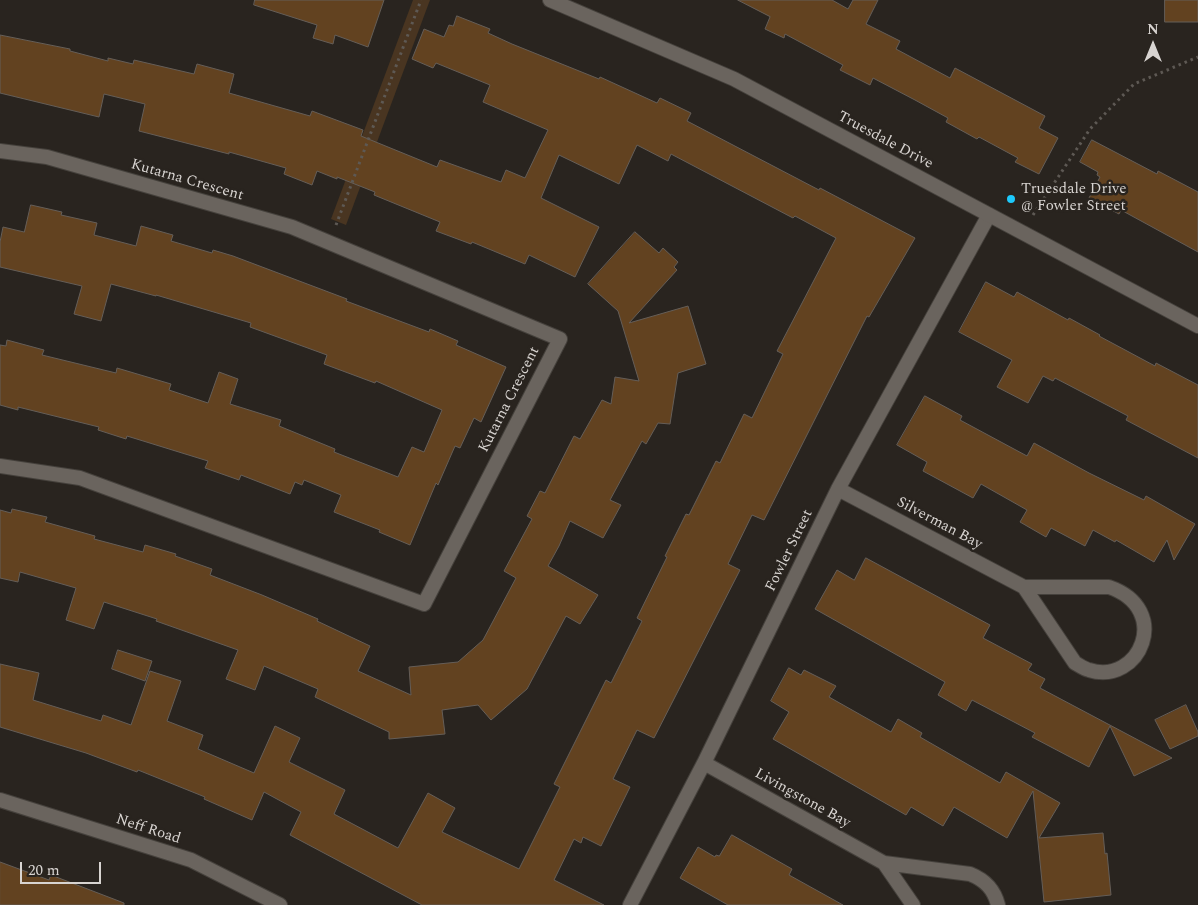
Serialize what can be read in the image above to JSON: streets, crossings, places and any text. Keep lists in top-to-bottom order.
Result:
{
  "streets": {
    "street": [
      "Truesdale Drive",
      "Kutarna Crescent",
      "Silverman Bay",
      "Fowler Street",
      "Livingstone Bay",
      "Neff Road"
    ]
  },
  "crossings": [
    ["Truesdale Drive", "Fowler Street"],
    ["Silverman Bay", "Fowler Street"],
    ["Fowler Street", "Livingstone Bay"]
  ],
  "places": ["Truesdale Drive @ Fowler Street"],
  "scale_bar": "20 m",
  "north": "top"
}
